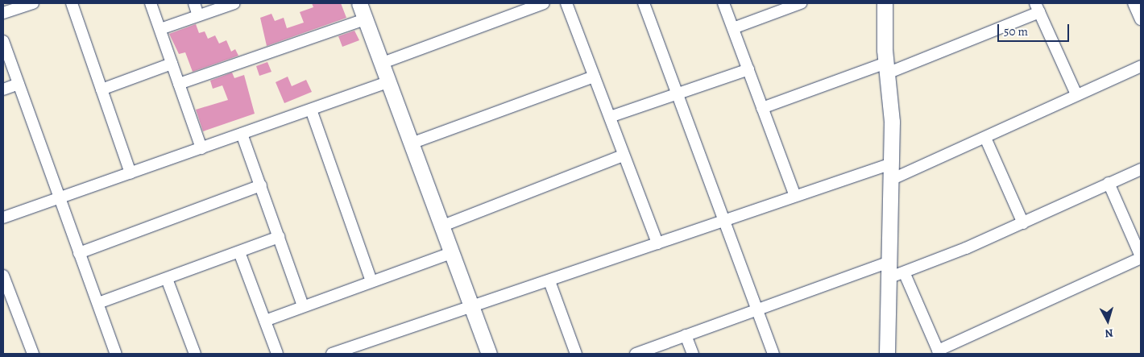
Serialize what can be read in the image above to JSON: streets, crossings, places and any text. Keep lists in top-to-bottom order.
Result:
{
  "scale_bar": "50 m",
  "north": "bottom"
}
